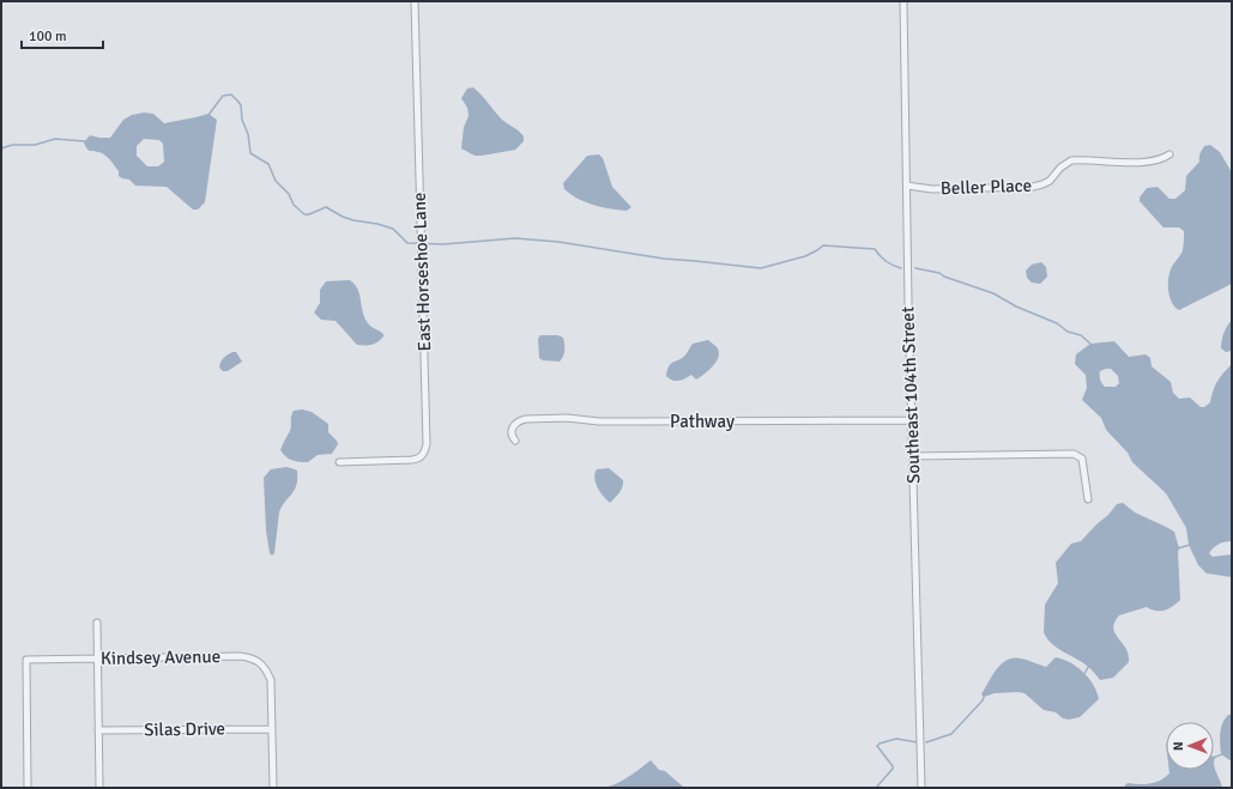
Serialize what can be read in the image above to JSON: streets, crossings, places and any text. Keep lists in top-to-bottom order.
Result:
{
  "streets": {
    "street": [
      "Beller Place",
      "East Horseshoe Lane",
      "Southeast 104th Street",
      "Pathway",
      "Kindsey Avenue",
      "Silas Drive"
    ]
  },
  "crossings": [
    ["Beller Place", "Southeast 104th Street"],
    ["Southeast 104th Street", "Pathway"],
    ["Kindsey Avenue", "Silas Drive"]
  ],
  "scale_bar": "100 m",
  "north": "left"
}
